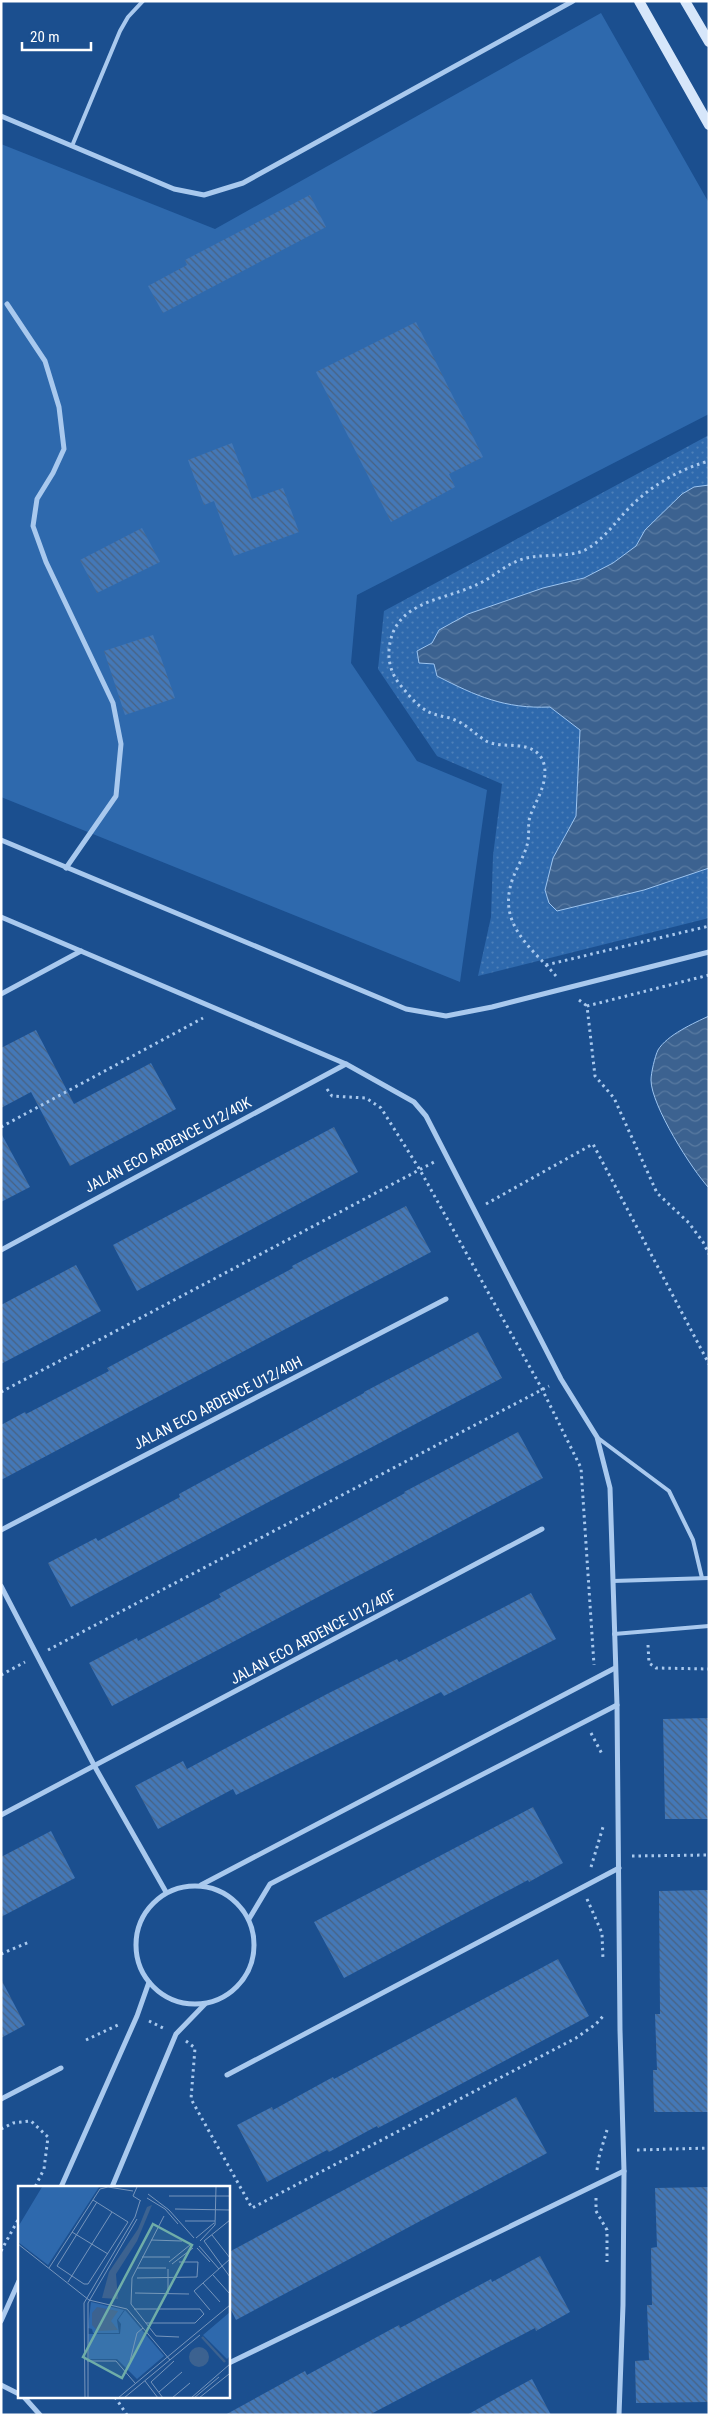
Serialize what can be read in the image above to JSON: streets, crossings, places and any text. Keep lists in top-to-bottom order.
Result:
{
  "streets": {
    "street": ["JALAN ECO ARDENCE U12/40K", "JALAN ECO ARDENCE U12/40H", "JALAN ECO ARDENCE U12/40F"]
  },
  "scale_bar": "20 m"
}
